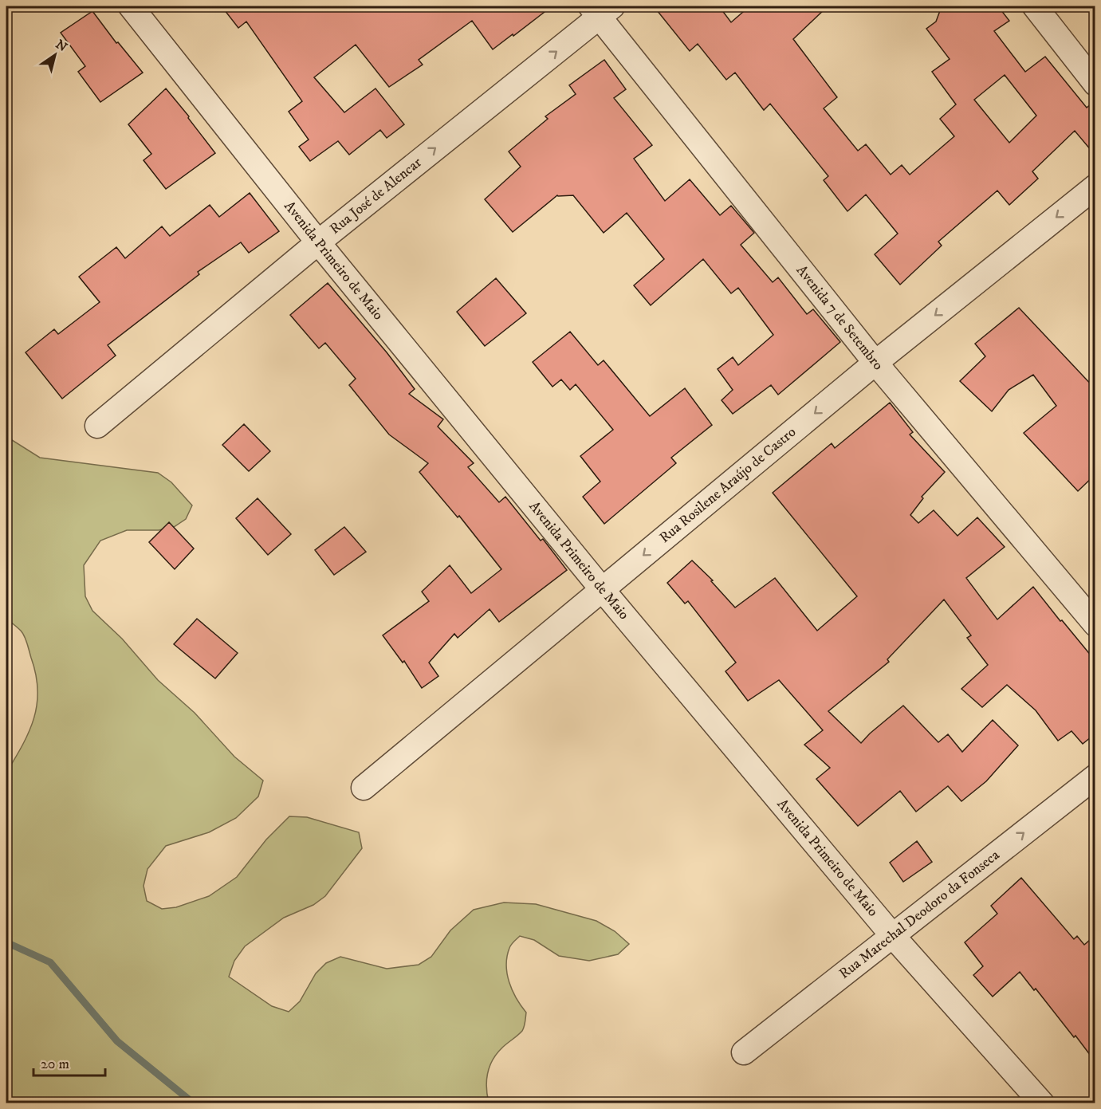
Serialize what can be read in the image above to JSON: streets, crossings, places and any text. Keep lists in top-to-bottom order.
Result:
{
  "streets": {
    "street": [
      "Rua José de Alencar",
      "Avenida Primeiro de Maio",
      "Avenida 7 de Setembro",
      "Rua Rosilene Araújo de Castro",
      "Rua Marechal Deodoro da Fonseca"
    ]
  },
  "crossings": [
    ["Rua José de Alencar", "Avenida Primeiro de Maio"],
    ["Rua José de Alencar", "Avenida 7 de Setembro"],
    ["Avenida Primeiro de Maio", "Rua Rosilene Araújo de Castro"],
    ["Avenida Primeiro de Maio", "Rua Marechal Deodoro da Fonseca"],
    ["Avenida 7 de Setembro", "Rua Rosilene Araújo de Castro"]
  ],
  "one_way": ["Rua José de Alencar", "Rua Rosilene Araújo de Castro", "Rua Marechal Deodoro da Fonseca"],
  "scale_bar": "20 m",
  "north": "top right"
}
